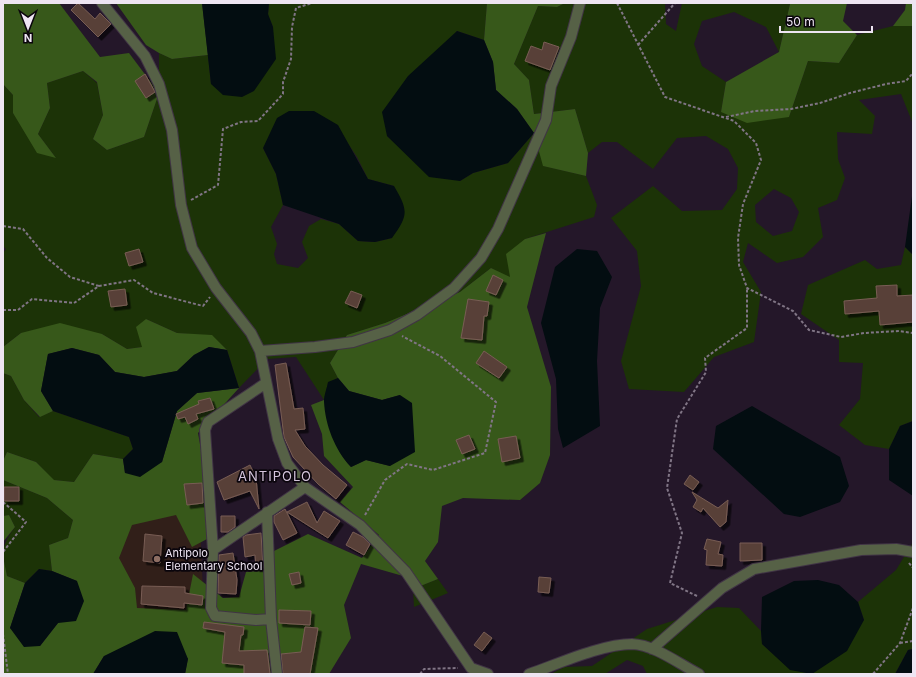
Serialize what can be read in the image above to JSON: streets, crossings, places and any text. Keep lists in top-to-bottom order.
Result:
{
  "districts": ["ANTIPOLO"],
  "places": ["Antipolo Elementary School"],
  "scale_bar": "50 m",
  "north": "bottom"
}
